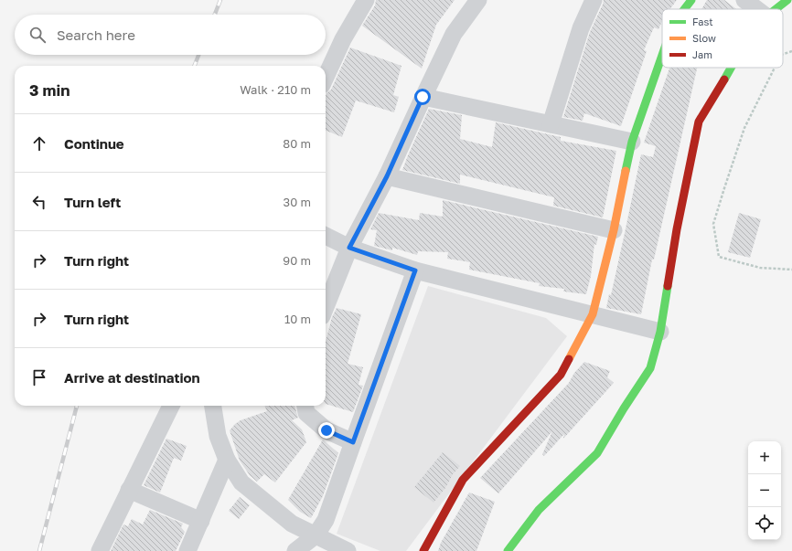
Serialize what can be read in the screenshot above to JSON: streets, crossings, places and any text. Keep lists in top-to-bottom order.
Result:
{
  "legend": ["Fast", "Slow", "Jam"],
  "page": {
    "search": "Search here",
    "heading": ["3 min", "Walk · 210 m"],
    "list": [
      ["Continue", "80 m"],
      ["Turn left", "30 m"],
      ["Turn right", "90 m"],
      ["Turn right", "10 m"],
      "Arrive at destination"
    ],
    "map_buttons": ["+", "−"]
  }
}
